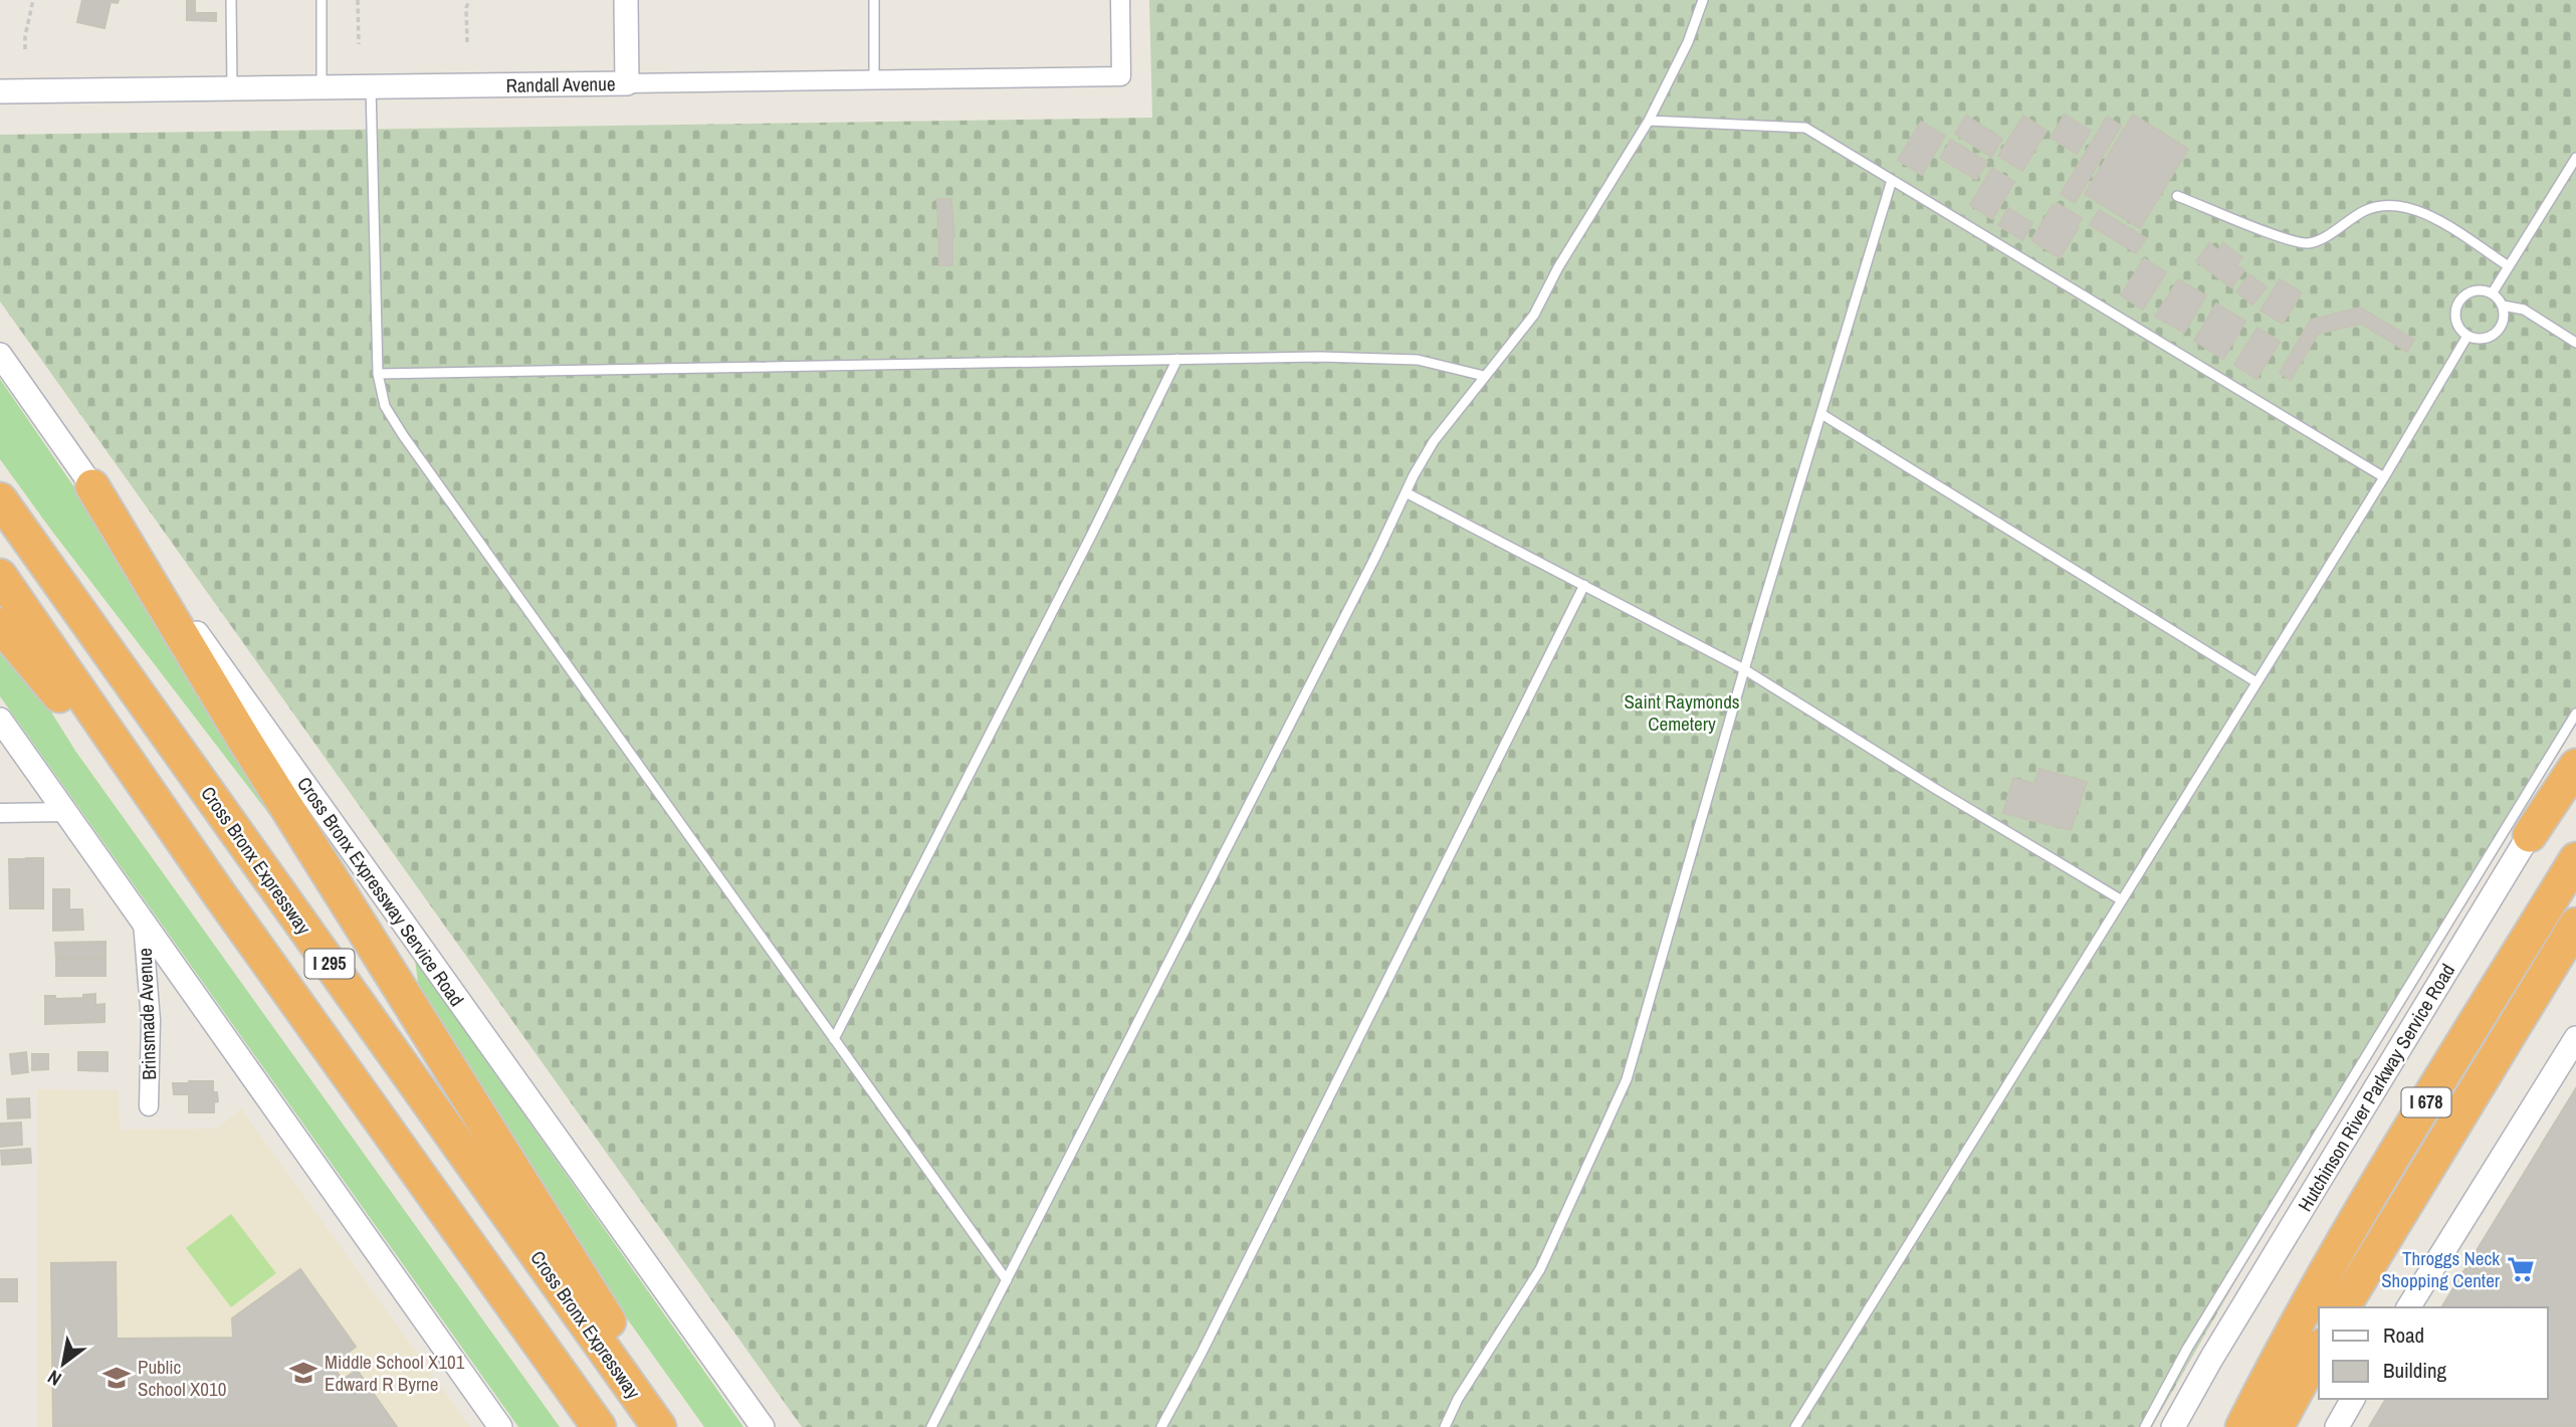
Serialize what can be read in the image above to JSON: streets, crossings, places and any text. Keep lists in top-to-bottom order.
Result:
{
  "streets": {
    "highway": ["Cross Bronx Expressway", "I 295", "I 678"],
    "street": [
      "Randall Avenue",
      "Cross Bronx Expressway Service Road",
      "Brinsmade Avenue",
      "Hutchinson River Parkway Service Road"
    ]
  },
  "parks": ["Saint Raymonds Cemetery"],
  "places": {
    "supermarket": ["Throggs Neck Shopping Center"],
    "school or university": ["Middle School X101 Edward R Byrne", "Public School X010"]
  },
  "legend": ["Road", "Building"],
  "north": "bottom left"
}
